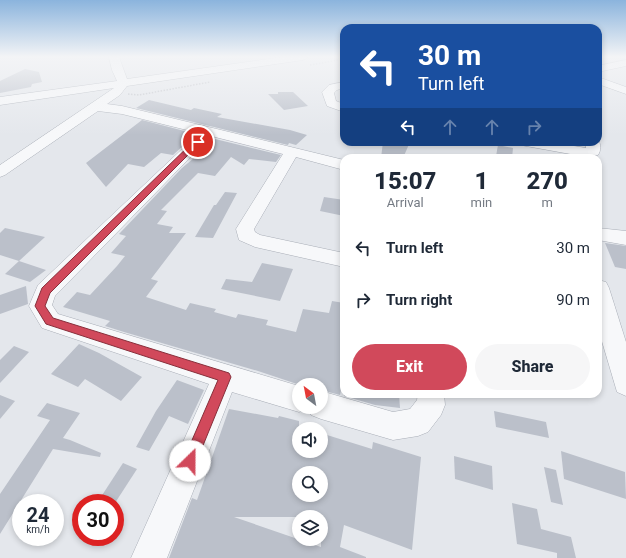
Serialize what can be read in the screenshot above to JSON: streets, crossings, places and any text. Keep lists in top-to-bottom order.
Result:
{
  "north": "top left",
  "page": {
    "turn": ["30 m", "Turn left"],
    "eta": [
      "15:07",
      "Arrival",
      "1",
      "min",
      "270",
      "m"
    ],
    "list": [
      {
        "name": "Turn left",
        "value": "30 m"
      },
      {
        "name": "Turn right",
        "value": "90 m"
      }
    ],
    "buttons": ["Exit", "Share"],
    "speed": "24 km/h",
    "limit": "30"
  }
}
